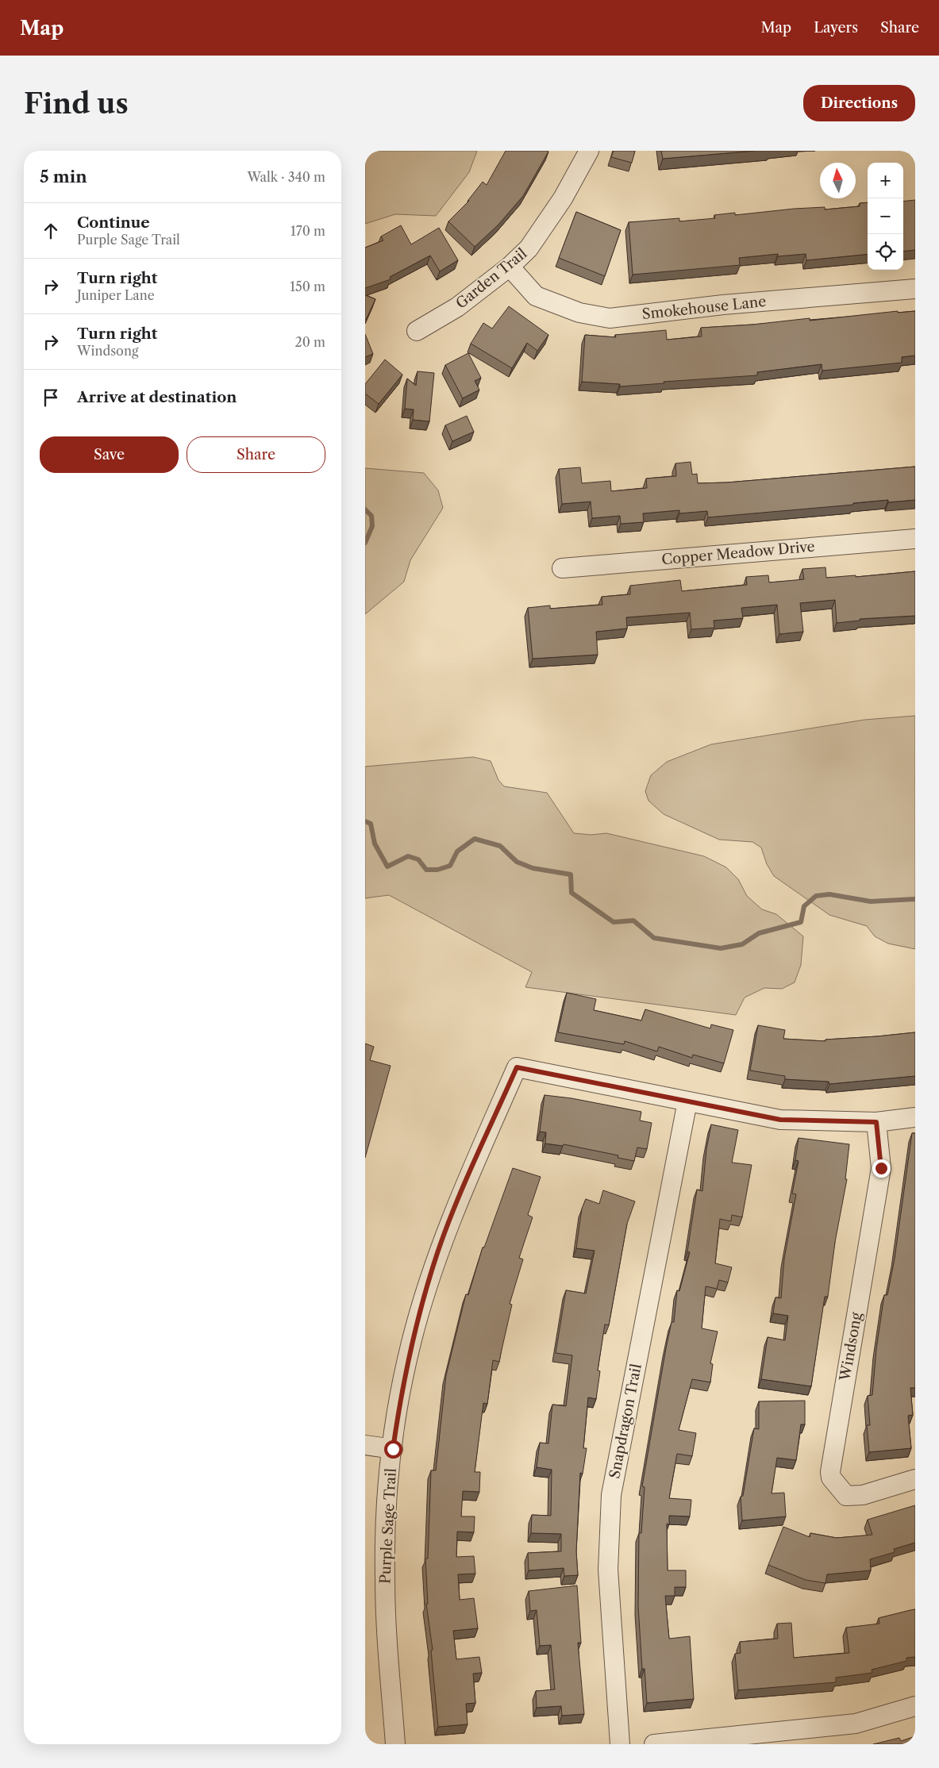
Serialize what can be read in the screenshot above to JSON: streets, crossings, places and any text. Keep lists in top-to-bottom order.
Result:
{
  "streets": {
    "street": [
      "Garden Trail",
      "Smokehouse Lane",
      "Copper Meadow Drive",
      "Windsong",
      "Snapdragon Trail",
      "Purple Sage Trail"
    ]
  },
  "crossings": [
    ["Garden Trail", "Smokehouse Lane"],
    ["Snapdragon Trail", "Purple Sage Trail"]
  ],
  "north": "top",
  "page": {
    "header": "Map",
    "nav": ["Map", "Layers", "Share"],
    "buttons": [
      "Directions",
      ["Save", "Share"]
    ],
    "title": "Find us",
    "heading": ["5 min", "Walk · 340 m"],
    "map_buttons": ["+", "−"],
    "list": [
      ["Continue", "Purple Sage Trail", "170 m"],
      ["Turn right", "Juniper Lane", "150 m"],
      ["Turn right", "Windsong", "20 m"],
      "Arrive at destination"
    ]
  }
}
